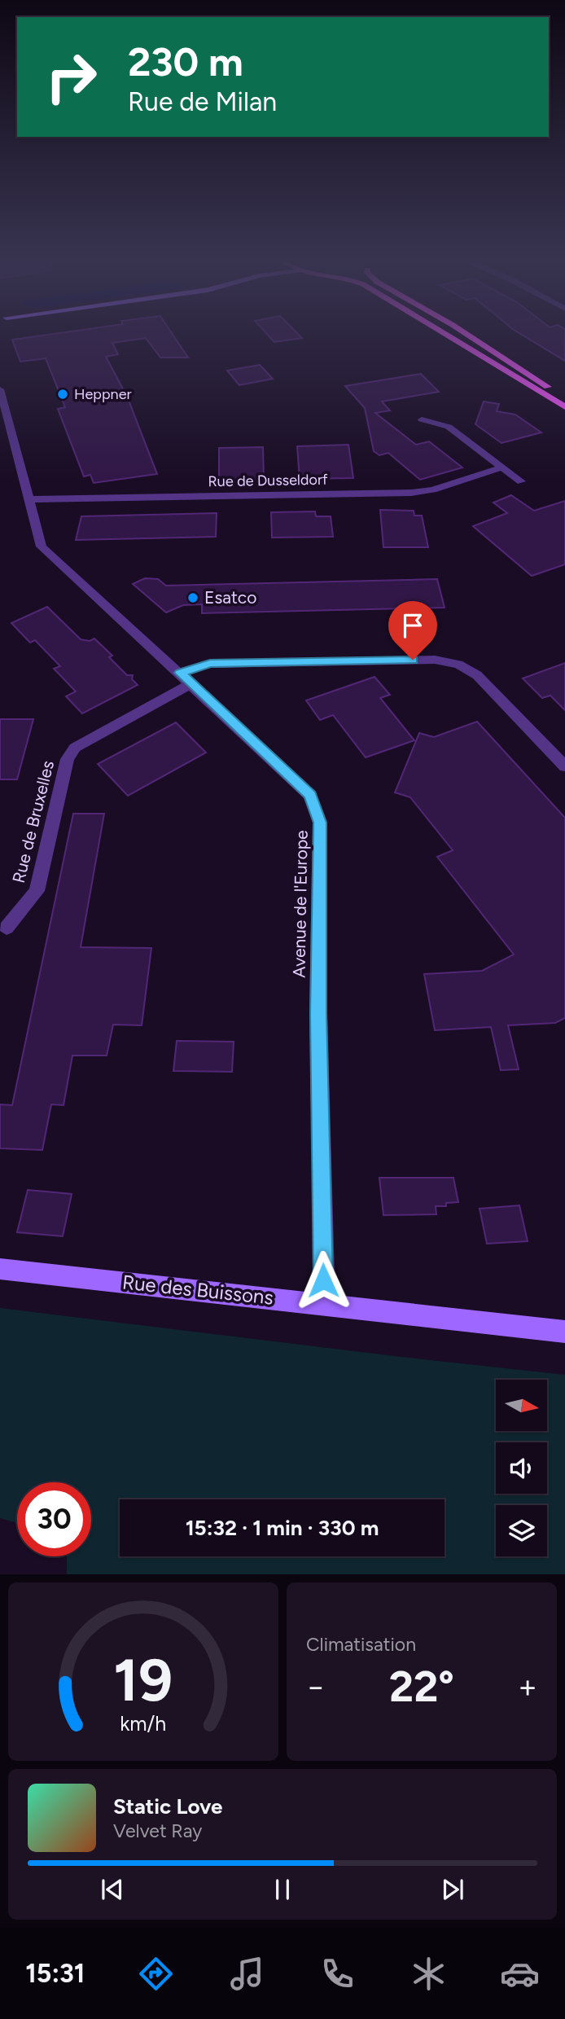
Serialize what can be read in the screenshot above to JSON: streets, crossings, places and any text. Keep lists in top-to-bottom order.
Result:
{
  "streets": {
    "main road": ["Rue des Buissons"],
    "street": ["Rue de Dusseldorf", "Rue de Bruxelles", "Avenue de l'Europe"]
  },
  "crossings": [
    ["Rue de Dusseldorf", "Avenue de l'Europe"],
    ["Rue de Bruxelles", "Avenue de l'Europe"],
    ["Avenue de l'Europe", "Rue des Buissons"]
  ],
  "places": ["Heppner", "Esatco"],
  "north": "right",
  "page": {
    "turn": ["230 m", "Rue de Milan"],
    "limit": "30",
    "trip": "15:32 · 1 min · 330 m",
    "tile": "Climatisation",
    "heat": ["−", "22°", "+"],
    "song": ["Static Love", "Velvet Ray"],
    "tabs": "15:31",
    "gauge": ["19", "km/h"]
  }
}
